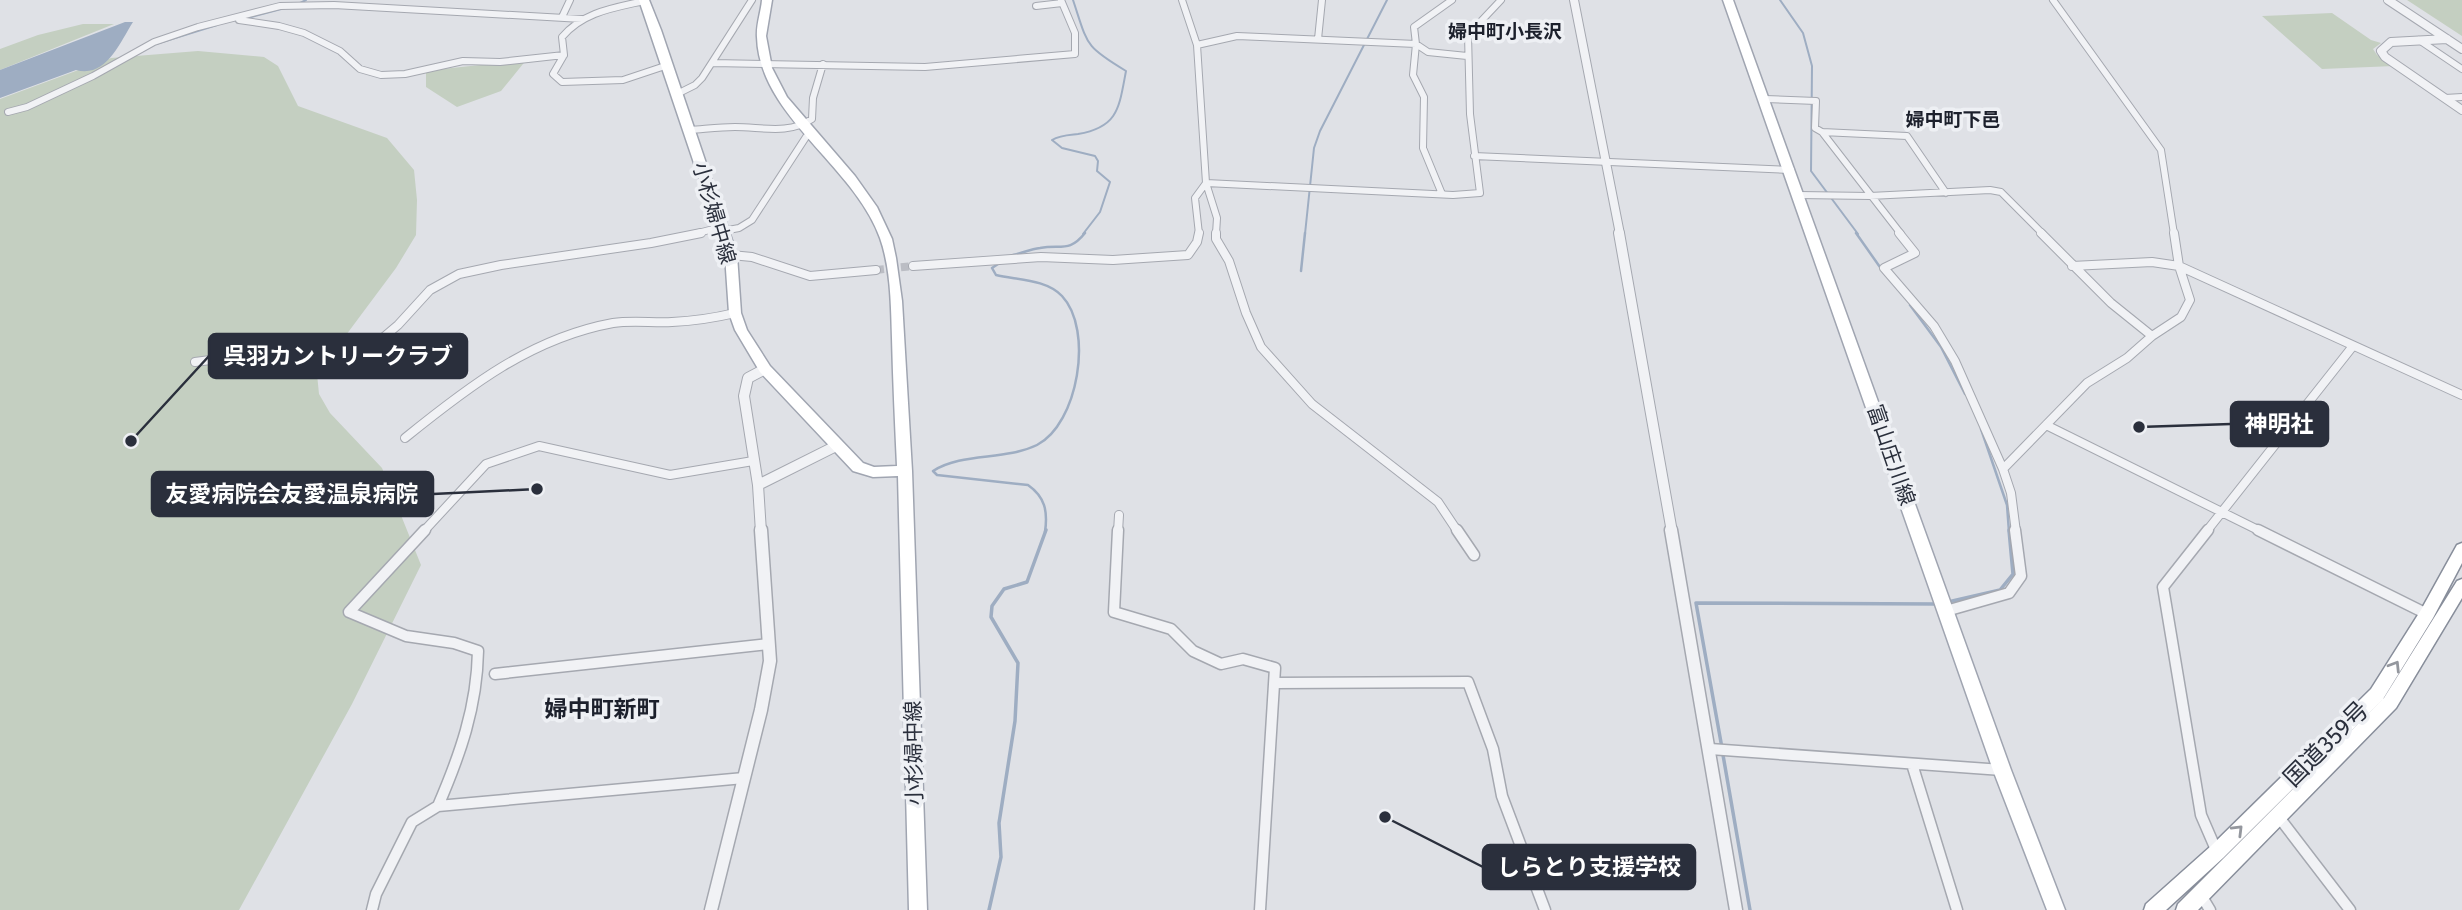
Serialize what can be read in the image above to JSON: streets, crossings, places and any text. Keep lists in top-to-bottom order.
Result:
{
  "streets": {
    "main road": ["小杉婦中線", "富山庄川線", "国道359号"]
  },
  "districts": ["婦中町小長沢", "婦中町下邑", "婦中町新町"],
  "places": [
    "神明社",
    "呉羽カントリークラブ",
    "友愛病院会友愛温泉病院",
    "しらとり支援学校"
  ]
}
